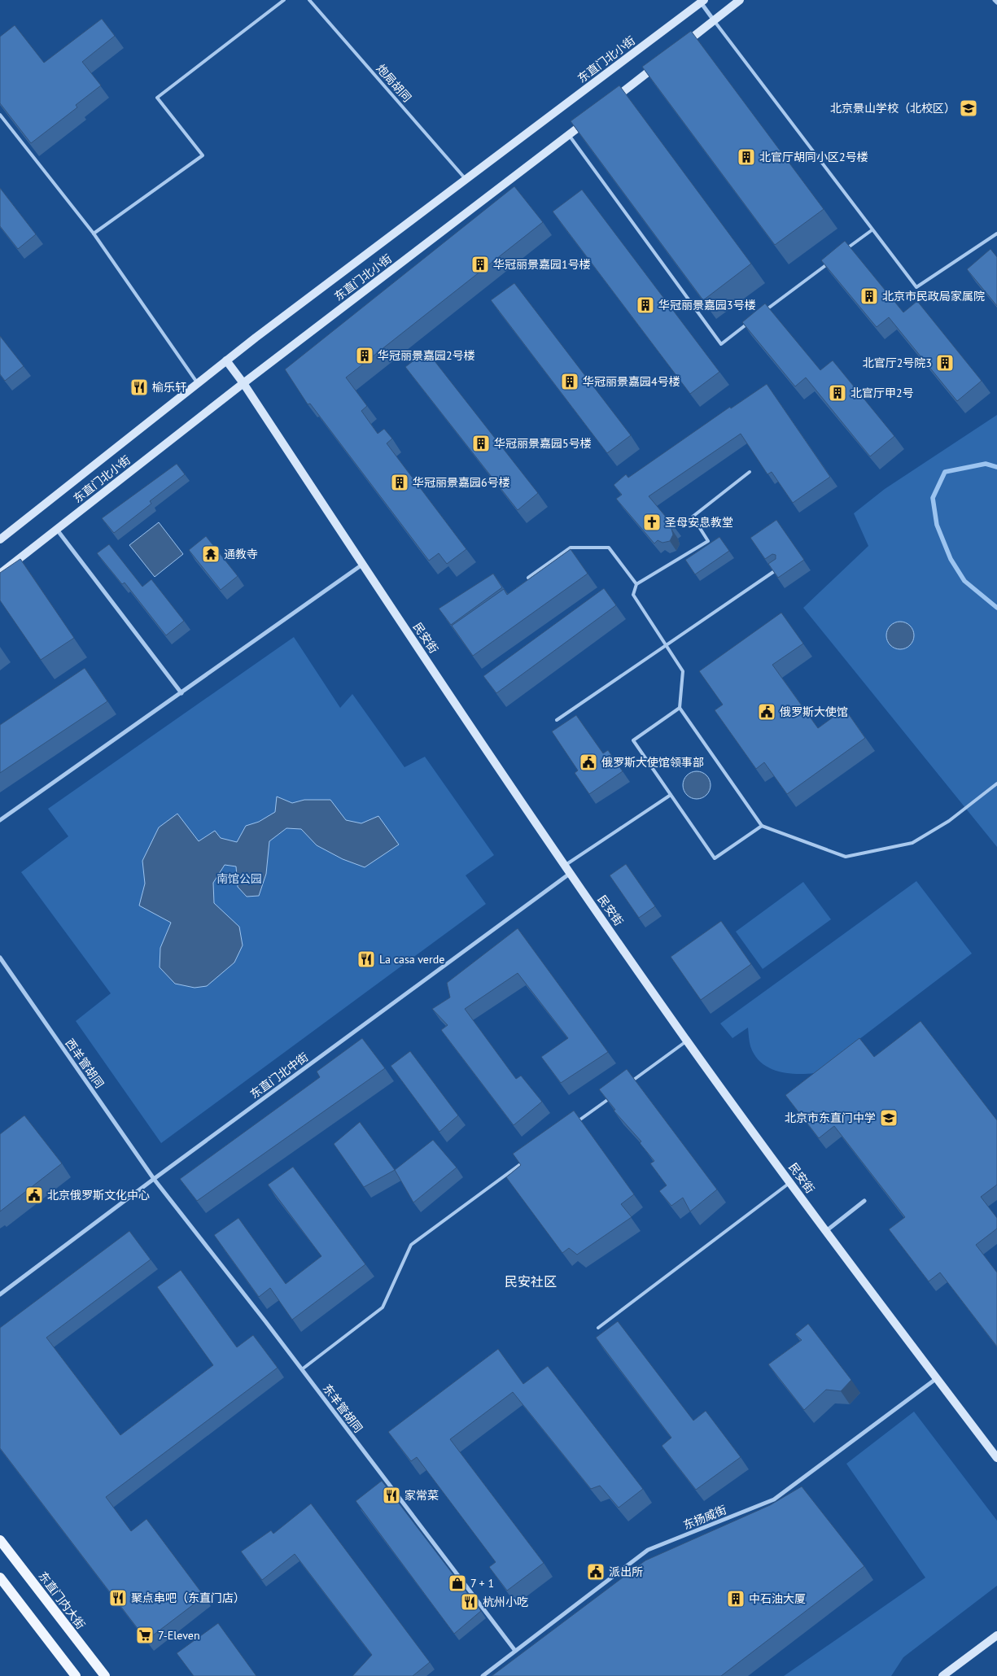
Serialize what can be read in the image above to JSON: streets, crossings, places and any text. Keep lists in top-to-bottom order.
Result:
{
  "streets": {
    "main road": ["东直门北小街", "民安街", "东直门内大街"],
    "street": [
      "西羊管胡同",
      "东直门北中街",
      "东羊管胡同",
      "东扬威街"
    ],
    "lane": ["炮局胡同"]
  },
  "crossings": [
    ["东直门北小街", "炮局胡同"],
    ["东直门北小街", "民安街"],
    ["民安街", "东直门北中街"],
    ["民安街", "东扬威街"],
    ["西羊管胡同", "东直门北中街"],
    ["西羊管胡同", "东羊管胡同"],
    ["东直门北中街", "东羊管胡同"],
    ["东羊管胡同", "东扬威街"]
  ],
  "districts": ["民安社区"],
  "parks": ["南馆公园"],
  "places": {
    "school or university": ["北京景山学校（北校区）", "北京市东直门中学"],
    "building": [
      "北官厅胡同小区2号楼",
      "华冠丽景嘉园1号楼",
      "北京市民政局家属院",
      "华冠丽景嘉园3号楼",
      "华冠丽景嘉园2号楼",
      "北官厅2号院3",
      "华冠丽景嘉园4号楼",
      "北官厅甲2号",
      "华冠丽景嘉园5号楼",
      "华冠丽景嘉园6号楼",
      "中石油大厦"
    ],
    "restaurant": [
      "榆乐轩",
      "La casa verde",
      "家常菜",
      "聚点串吧（东直门店）",
      "杭州小吃"
    ],
    "church": ["圣母安息教堂"],
    "temple": ["通教寺"],
    "public building": [
      "俄罗斯大使馆",
      "俄罗斯大使馆领事部",
      "北京俄罗斯文化中心",
      "派出所"
    ],
    "shop": ["7 + 1"],
    "supermarket": ["7-Eleven"]
  }
}
